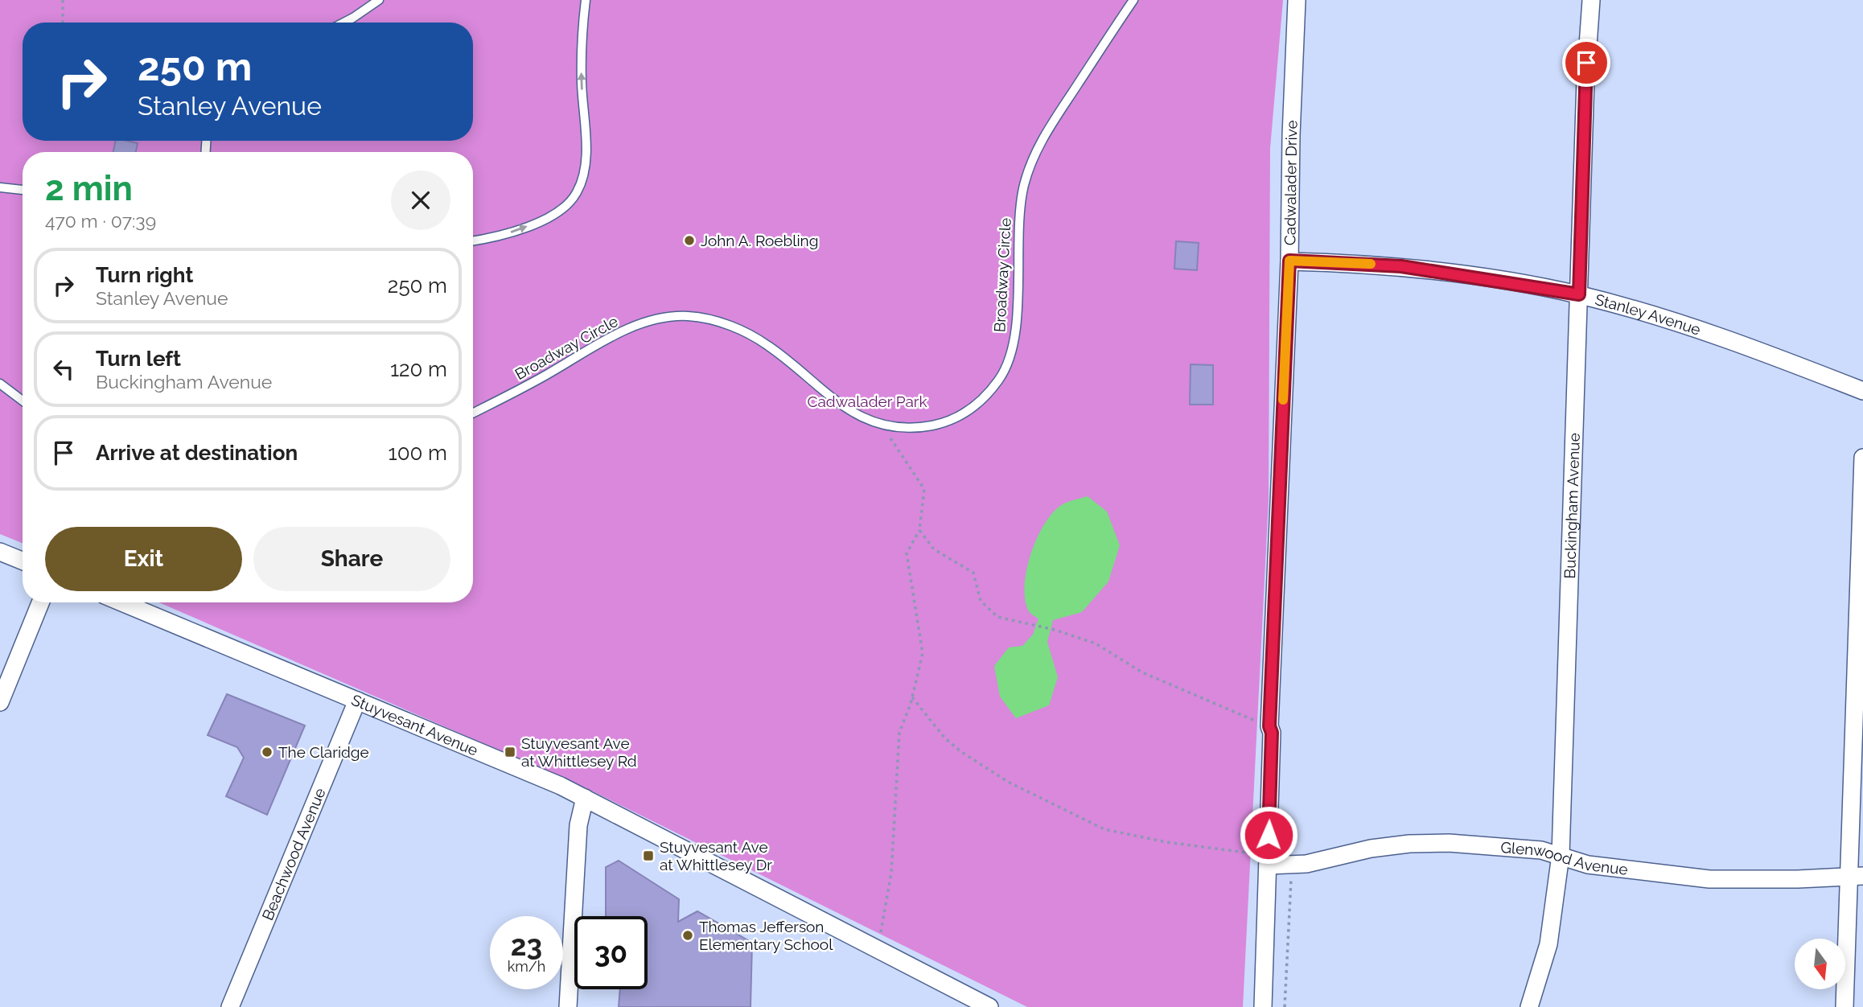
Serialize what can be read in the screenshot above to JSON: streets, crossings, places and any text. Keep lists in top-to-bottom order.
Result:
{
  "streets": {
    "street": [
      "Cadwalader Drive",
      "Stanley Avenue",
      "Buckingham Avenue",
      "Stuyvesant Avenue",
      "Beachwood Avenue",
      "Glenwood Avenue"
    ],
    "lane": ["Broadway Circle"]
  },
  "crossings": [
    ["Cadwalader Drive", "Stanley Avenue"],
    ["Cadwalader Drive", "Glenwood Avenue"],
    ["Stanley Avenue", "Buckingham Avenue"],
    ["Buckingham Avenue", "Glenwood Avenue"],
    ["Stuyvesant Avenue", "Beachwood Avenue"]
  ],
  "parks": ["Cadwalader Park"],
  "places": {
    "other": ["John A. Roebling", "The Claridge", "Thomas Jefferson Elementary School"],
    "transit": ["Stuyvesant Ave at Whittlesey Rd", "Stuyvesant Ave at Whittlesey Dr"]
  },
  "north": "bottom",
  "page": {
    "turn": ["250 m", "Stanley Avenue"],
    "heading": ["2 min", "470 m · 07:39"],
    "list": [
      {
        "name": "Turn right",
        "note": "Stanley Avenue",
        "value": "250 m"
      },
      {
        "name": "Turn left",
        "note": "Buckingham Avenue",
        "value": "120 m"
      },
      {
        "name": "Arrive at destination",
        "value": "100 m"
      }
    ],
    "buttons": ["Exit", "Share"],
    "speed": "23 km/h",
    "limit": "30"
  }
}
